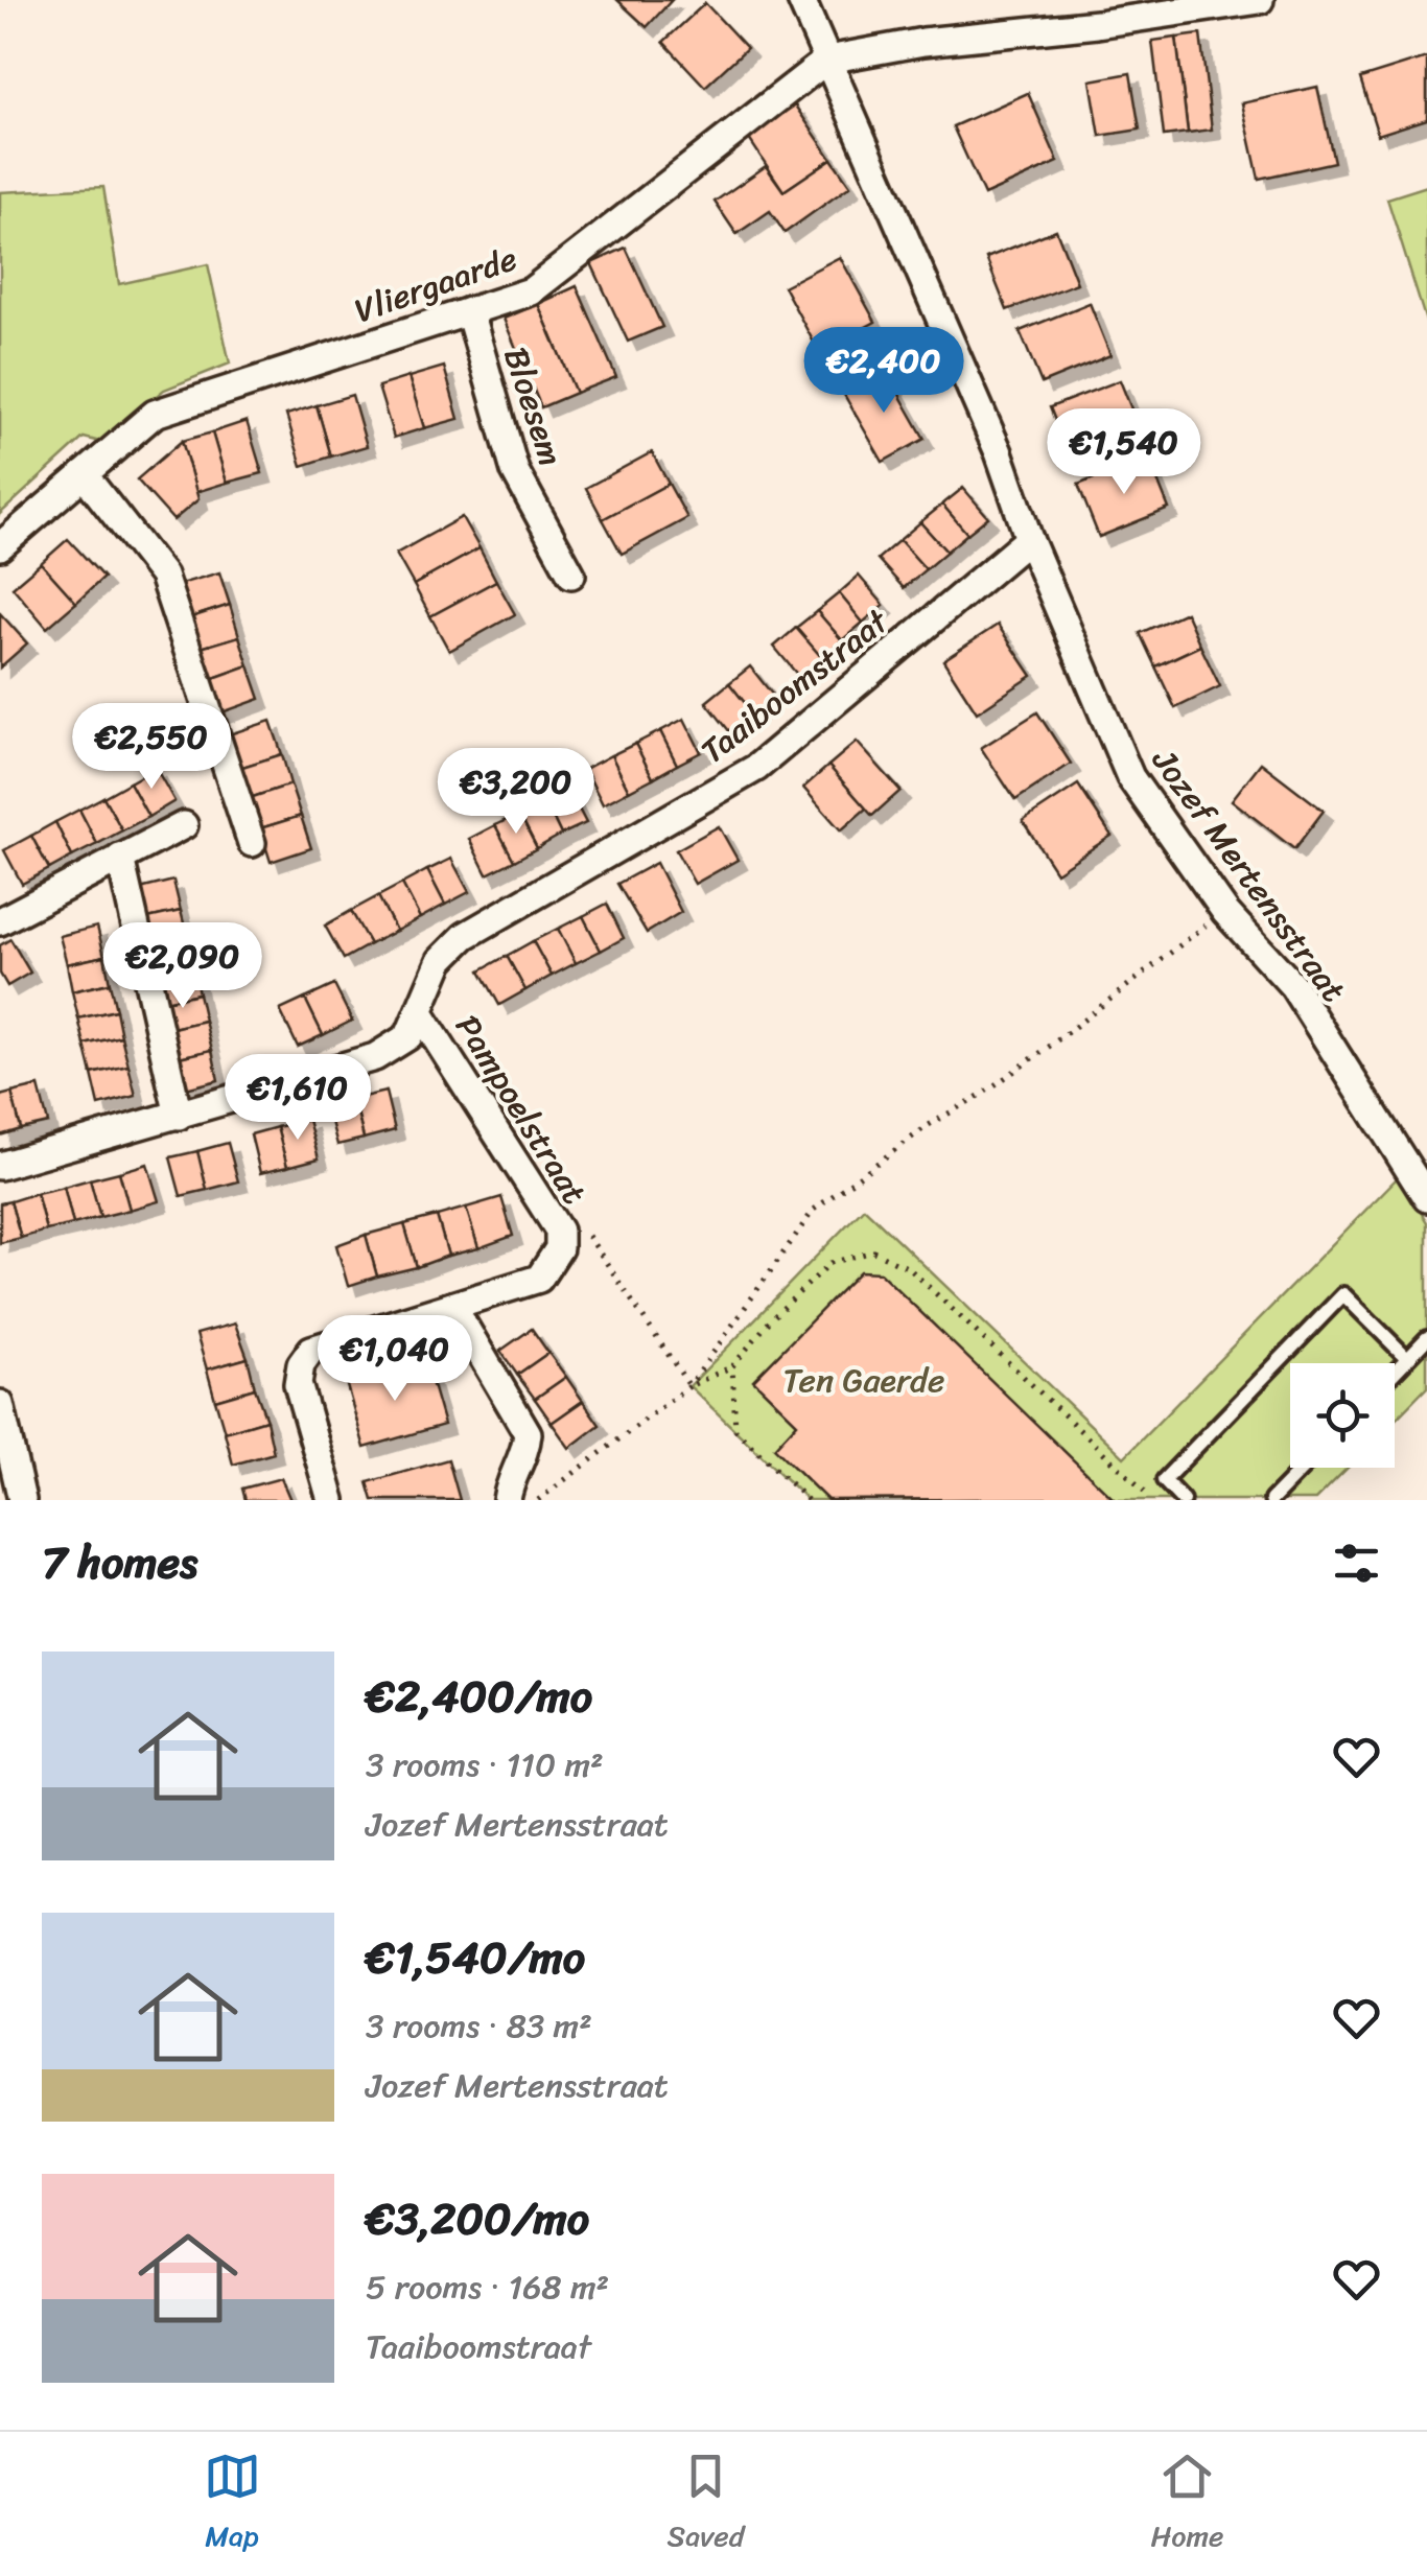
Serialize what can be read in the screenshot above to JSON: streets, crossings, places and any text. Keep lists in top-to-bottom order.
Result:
{
  "streets": {
    "street": [
      "Vliergaarde",
      "Bloesem",
      "Taaiboomstraat",
      "Jozef Mertensstraat",
      "Pampoelstraat"
    ]
  },
  "crossings": [
    ["Vliergaarde", "Bloesem"],
    ["Vliergaarde", "Jozef Mertensstraat"],
    ["Taaiboomstraat", "Jozef Mertensstraat"],
    ["Taaiboomstraat", "Pampoelstraat"]
  ],
  "parks": ["Ten Gaerde"],
  "page": {
    "price": [
      "€2,400",
      "€1,540",
      "€2,550",
      "€3,200",
      "€2,090",
      "€1,610",
      "€1,040"
    ],
    "heading": "7 homes",
    "list": [
      {
        "name": "€2,400/mo",
        "note": "3 rooms · 110 m² · Jozef Mertensstraat"
      },
      {
        "name": "€1,540/mo",
        "note": "3 rooms · 83 m² · Jozef Mertensstraat"
      },
      {
        "name": "€3,200/mo",
        "note": "5 rooms · 168 m² · Taaiboomstraat"
      }
    ],
    "tabs": ["Map", "Saved", "Home"]
  }
}
